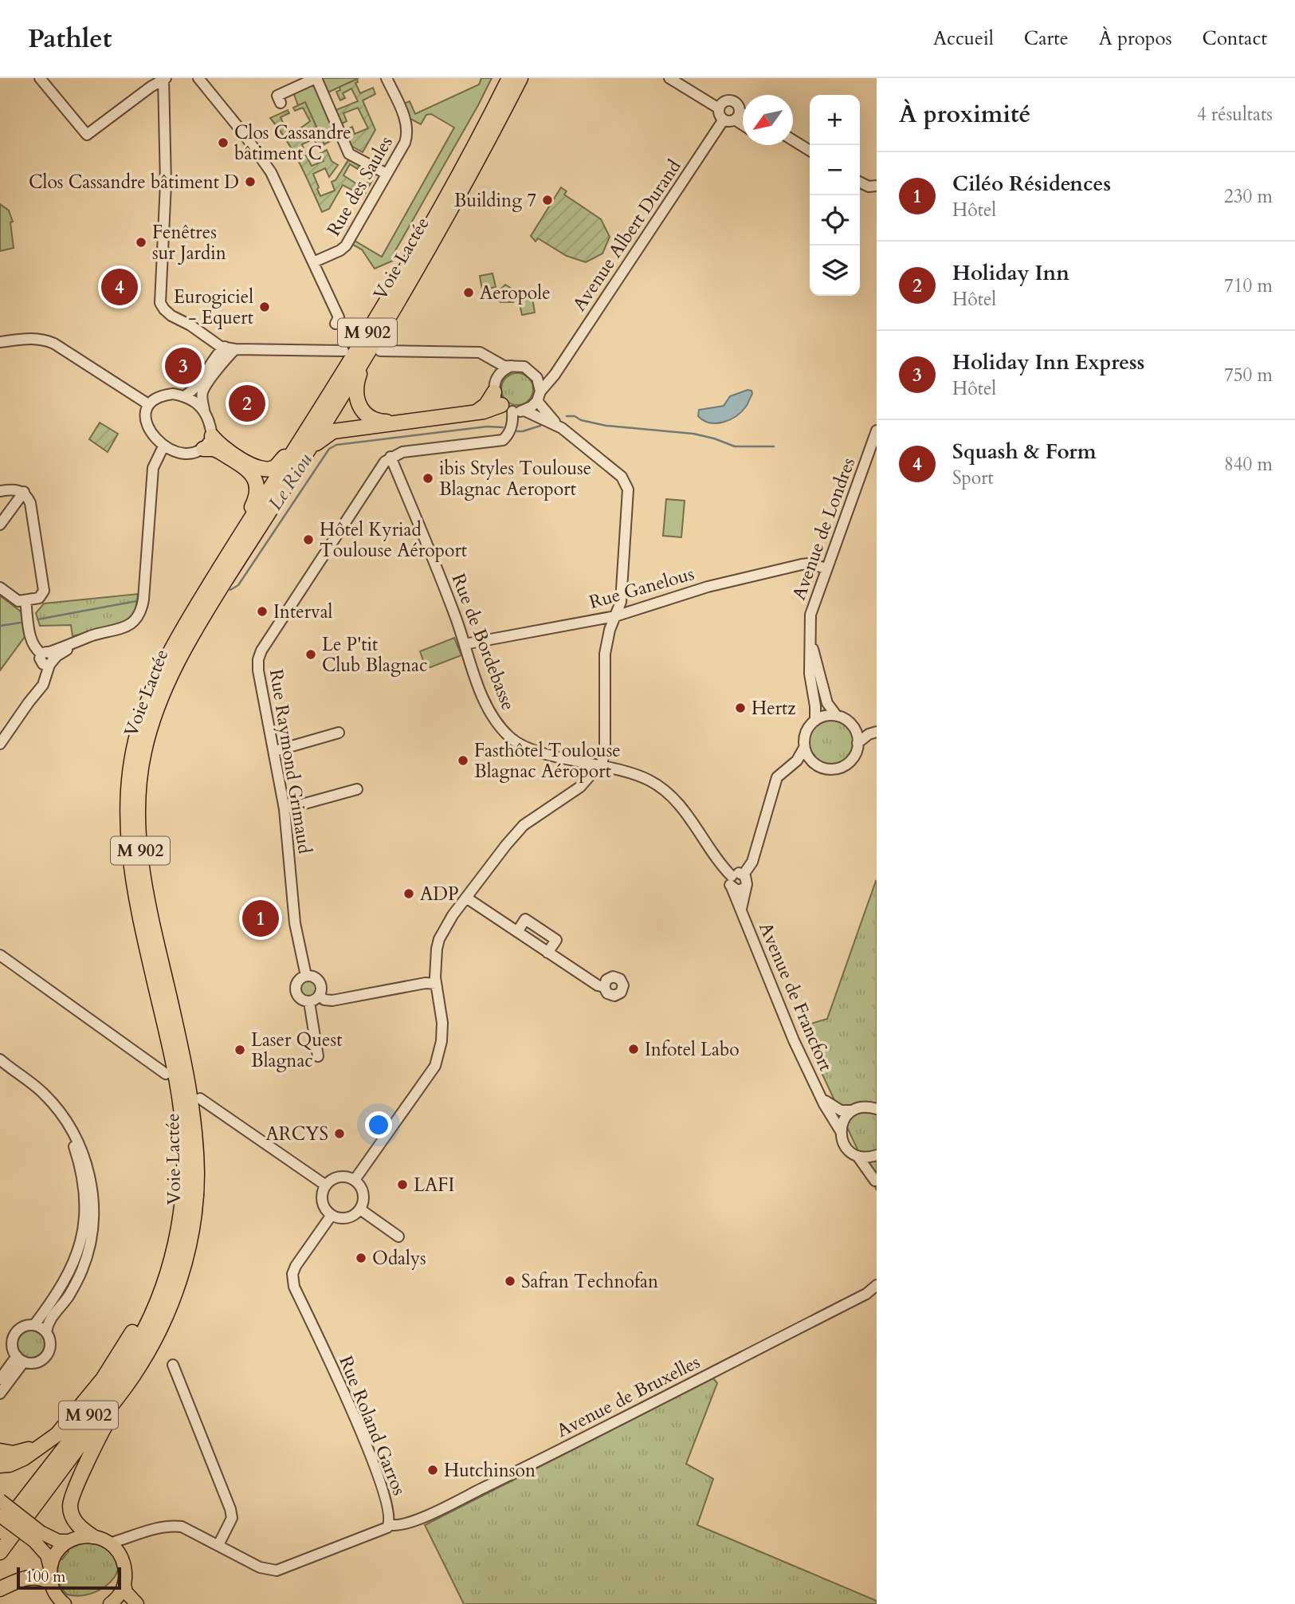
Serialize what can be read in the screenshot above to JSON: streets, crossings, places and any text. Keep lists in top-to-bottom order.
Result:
{
  "streets": {
    "highway": ["Voie Lactée", "M 902"],
    "street": [
      "Rue des Saules",
      "Avenue Albert Durand",
      "Avenue de Londres",
      "Rue Ganelous",
      "Rue de Bordebasse",
      "Rue Raymond Grimaud",
      "Avenue de Francfort",
      "Avenue de Bruxelles",
      "Rue Roland Garros"
    ]
  },
  "crossings": [
    ["Avenue de Londres", "Rue Ganelous"],
    ["Rue Ganelous", "Rue de Bordebasse"],
    ["Rue de Bordebasse", "Rue Raymond Grimaud"],
    ["Rue de Bordebasse", "Avenue de Francfort"],
    ["Avenue de Bruxelles", "Rue Roland Garros"]
  ],
  "water": ["Le Riou"],
  "places": [
    "Clos Cassandre bâtiment C",
    "Clos Cassandre bâtiment D",
    "Building 7",
    "Fenêtres sur Jardin",
    "Aeropole",
    "Eurogiciel - Equert",
    "ibis Styles Toulouse Blagnac Aeroport",
    "Hôtel Kyriad Toulouse Aéroport",
    "Interval",
    "Le P'tit Club Blagnac",
    "Hertz",
    "Fasthôtel Toulouse Blagnac Aéroport",
    "ADP",
    "Infotel Labo",
    "Laser Quest Blagnac",
    "ARCYS",
    "LAFI",
    "Odalys",
    "Safran Technofan",
    "Hutchinson"
  ],
  "scale_bar": "100 m",
  "north": "bottom left",
  "page": {
    "header": "Pathlet",
    "nav": [
      "Accueil",
      "Carte",
      "À propos",
      "Contact"
    ],
    "heading": ["À proximité", "4 résultats"],
    "map_buttons": ["+", "−"],
    "list": [
      {
        "mark": "1",
        "name": "Ciléo Résidences",
        "note": "Hôtel",
        "value": "230 m"
      },
      {
        "mark": "2",
        "name": "Holiday Inn",
        "note": "Hôtel",
        "value": "710 m"
      },
      {
        "mark": "3",
        "name": "Holiday Inn Express",
        "note": "Hôtel",
        "value": "750 m"
      },
      {
        "mark": "4",
        "name": "Squash & Form",
        "note": "Sport",
        "value": "840 m"
      }
    ],
    "pins": [
      "4",
      "3",
      "2",
      "1"
    ],
    "scale": "100 m"
  }
}
